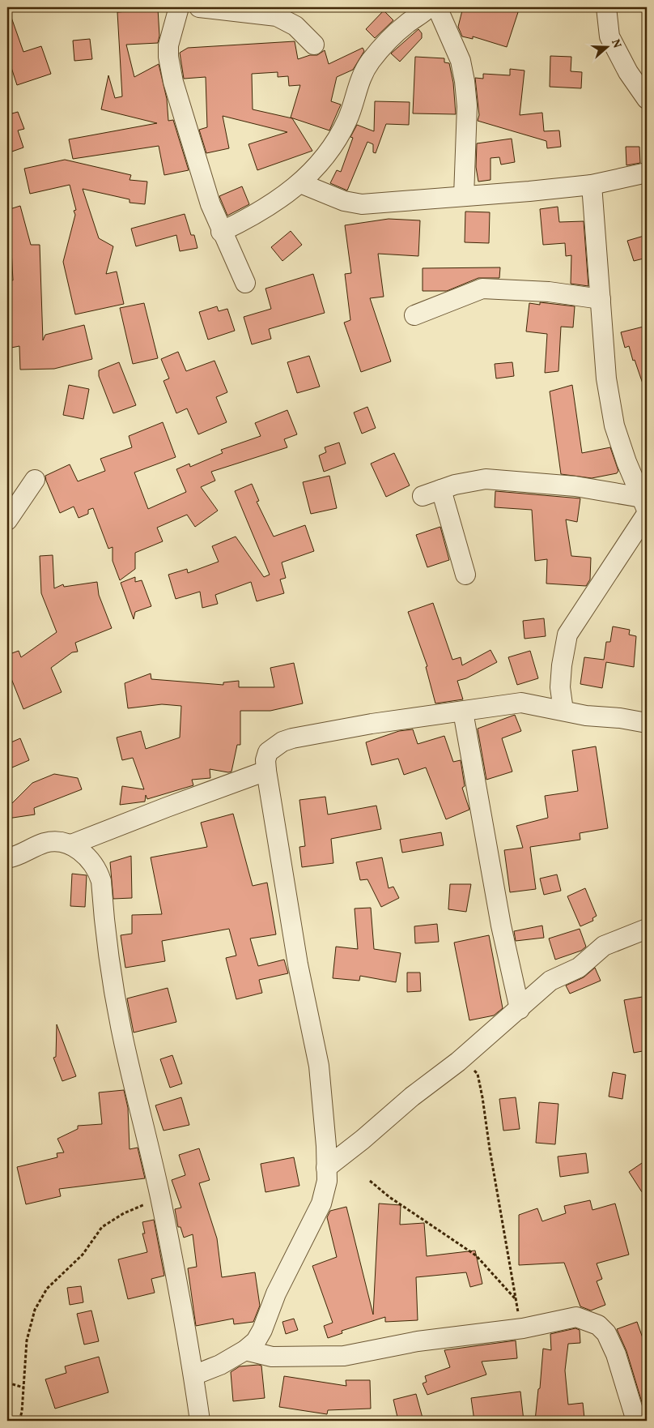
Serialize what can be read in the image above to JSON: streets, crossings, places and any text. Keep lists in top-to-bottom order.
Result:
{
  "north": "right"
}
